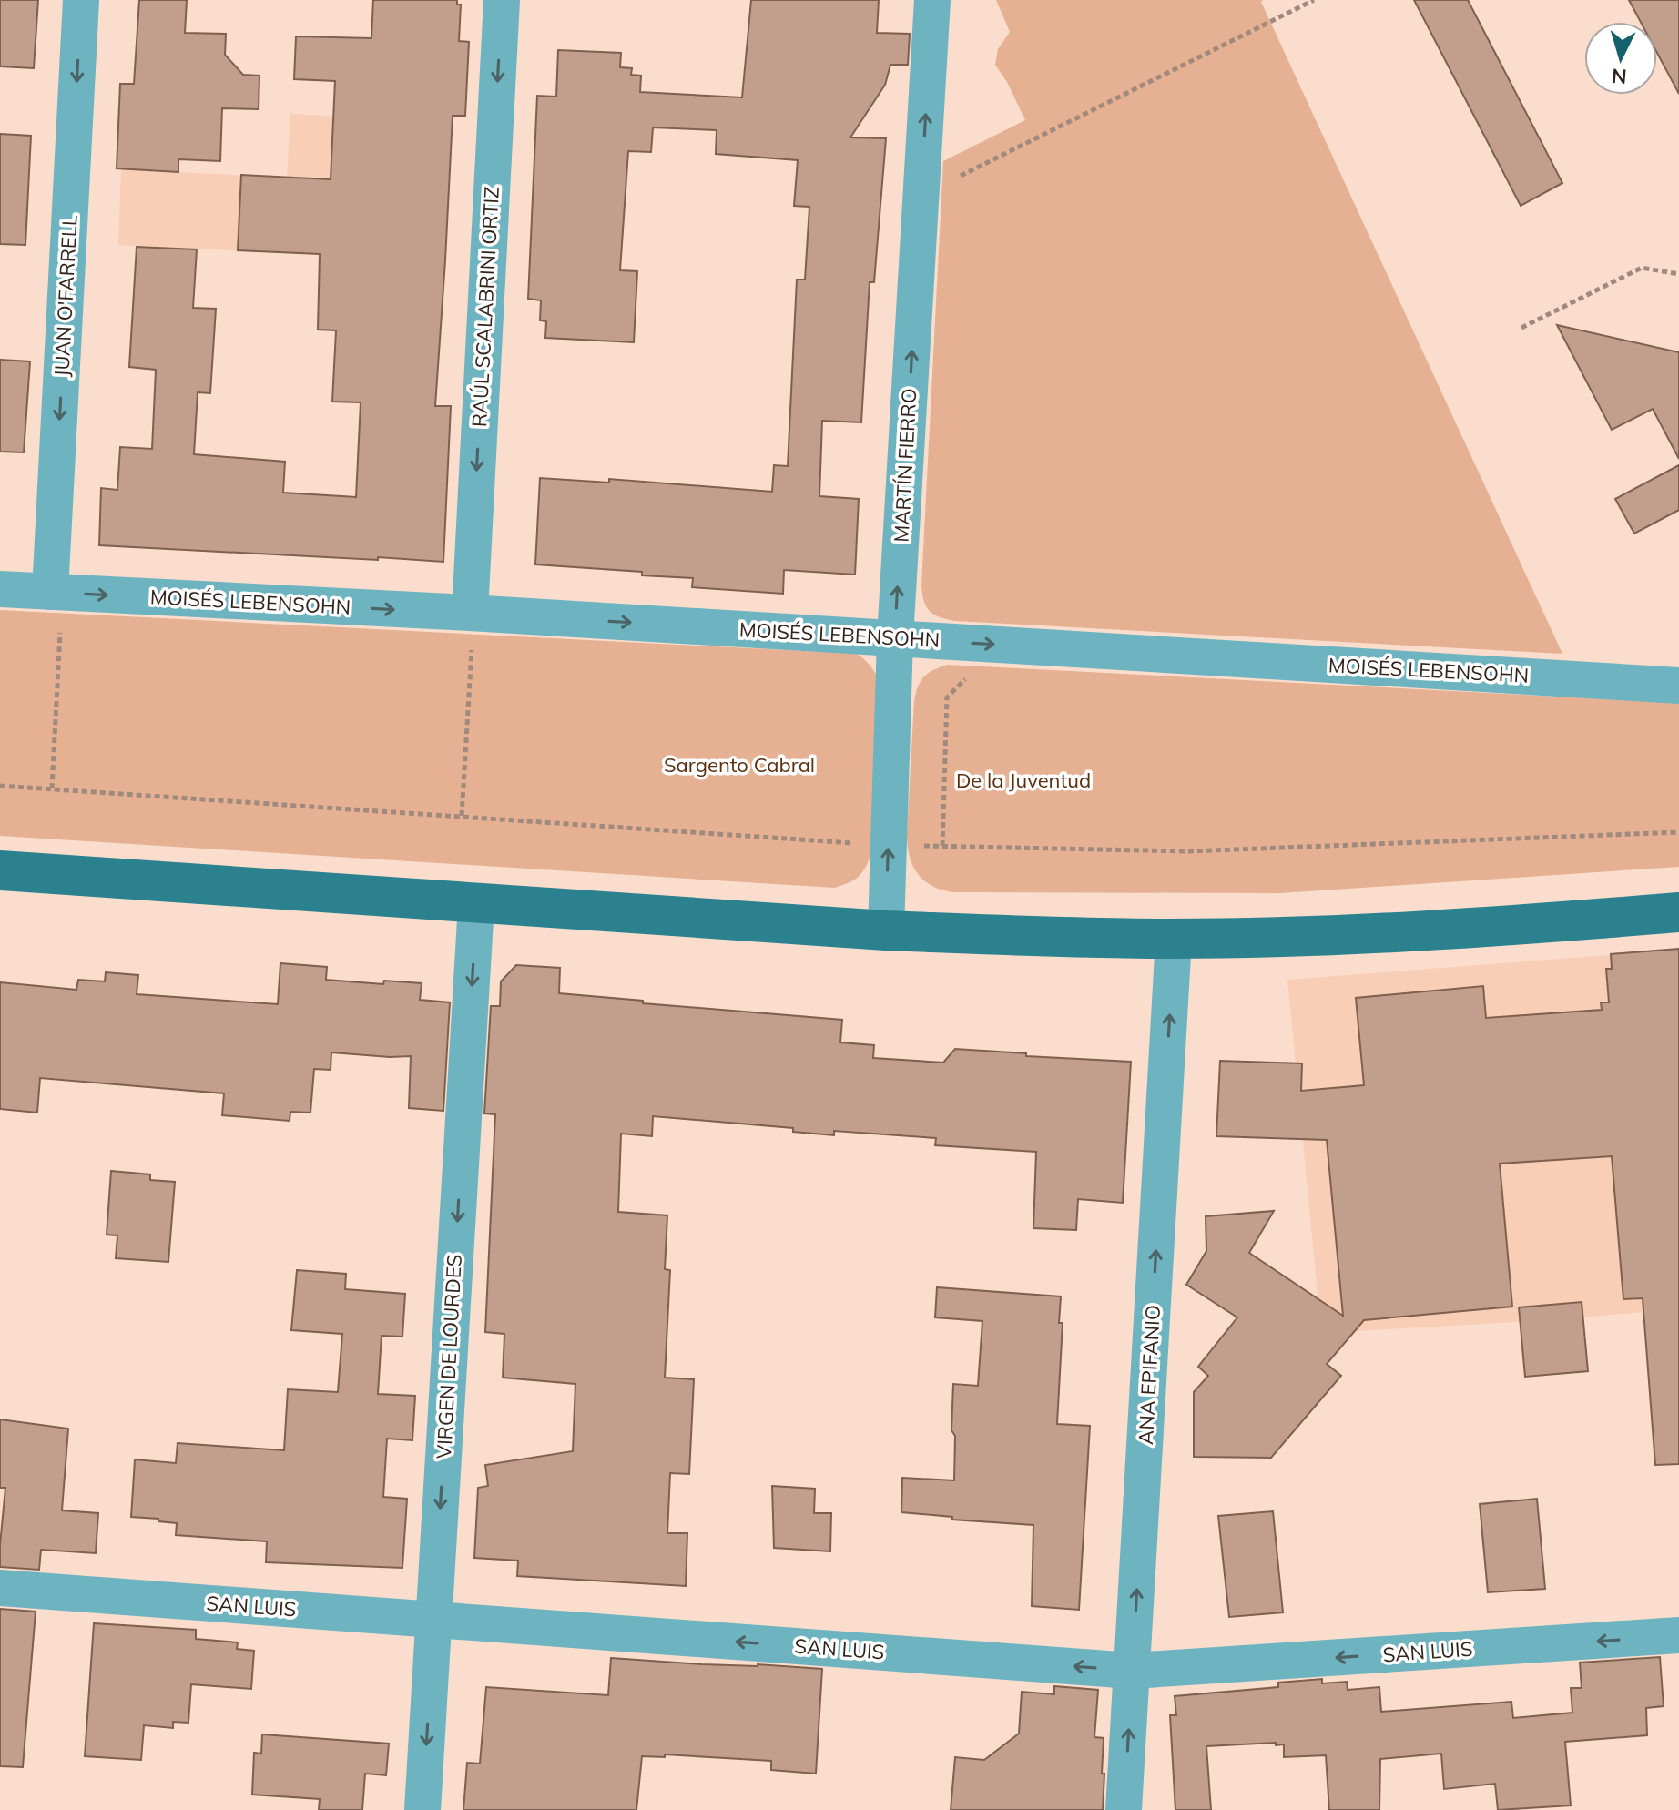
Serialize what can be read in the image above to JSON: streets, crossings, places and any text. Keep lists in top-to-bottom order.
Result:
{
  "streets": {
    "street": [
      "JUAN O'FARRELL",
      "RAÚL SCALABRINI ORTIZ",
      "MARTÍN FIERRO",
      "MOISÉS LEBENSOHN",
      "VIRGEN DE LOURDES",
      "ANA EPIFANIO",
      "SAN LUIS"
    ]
  },
  "crossings": [
    ["JUAN O'FARRELL", "MOISÉS LEBENSOHN"],
    ["RAÚL SCALABRINI ORTIZ", "MOISÉS LEBENSOHN"],
    ["MARTÍN FIERRO", "MOISÉS LEBENSOHN"],
    ["VIRGEN DE LOURDES", "SAN LUIS"],
    ["ANA EPIFANIO", "SAN LUIS"]
  ],
  "one_way": [
    "JUAN O'FARRELL",
    "RAÚL SCALABRINI ORTIZ",
    "MARTÍN FIERRO",
    "MOISÉS LEBENSOHN",
    "VIRGEN DE LOURDES",
    "ANA EPIFANIO",
    "SAN LUIS"
  ],
  "parks": ["Sargento Cabral", "De la Juventud"],
  "north": "bottom"
}
